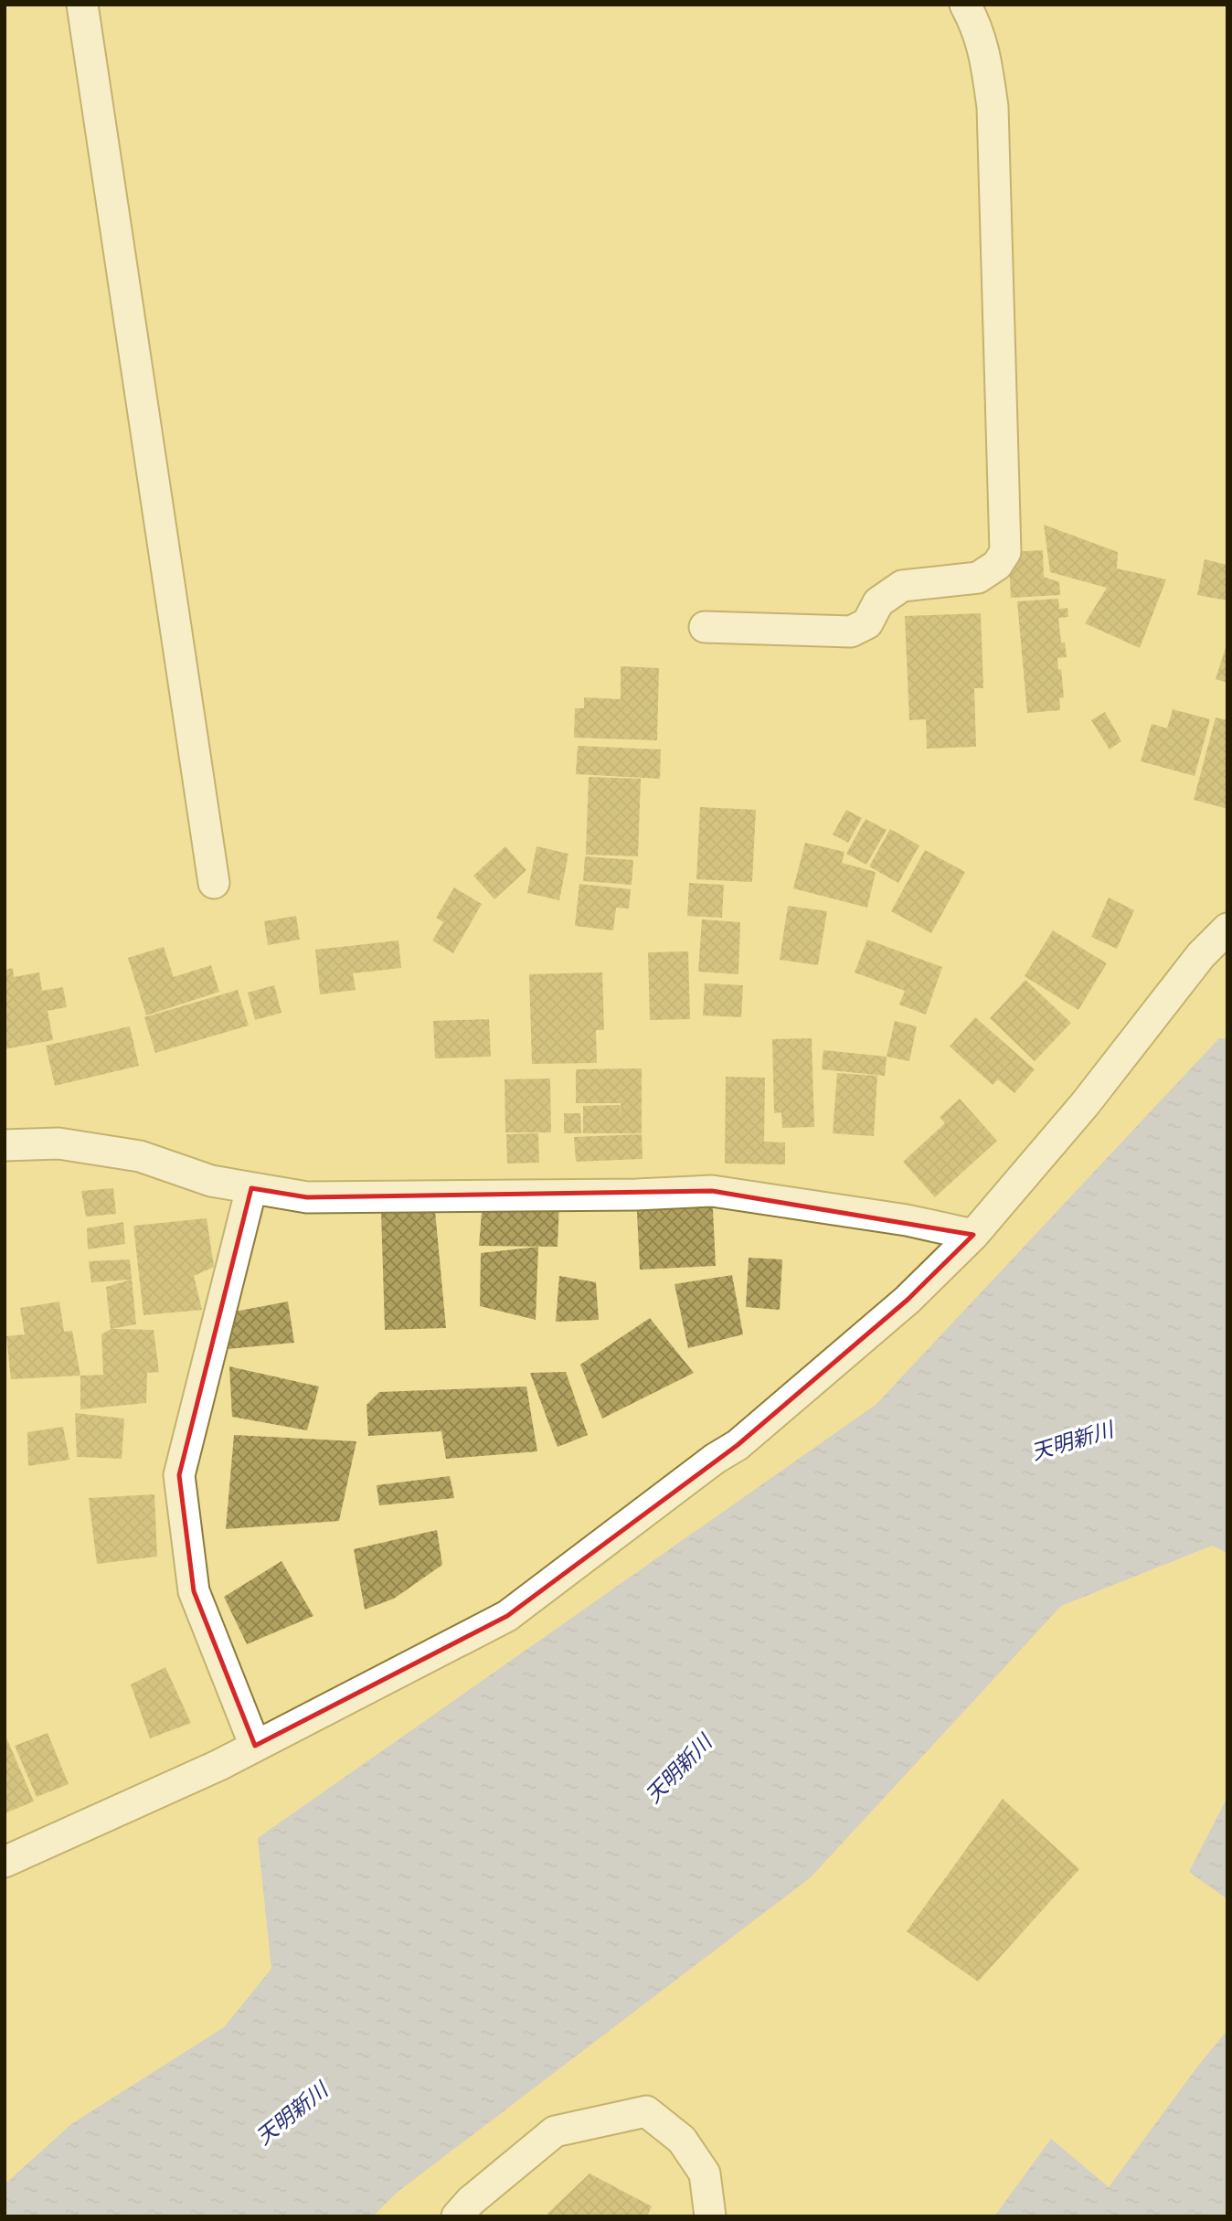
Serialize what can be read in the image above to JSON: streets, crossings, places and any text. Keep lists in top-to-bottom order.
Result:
{
  "water": ["天明新川"]
}
